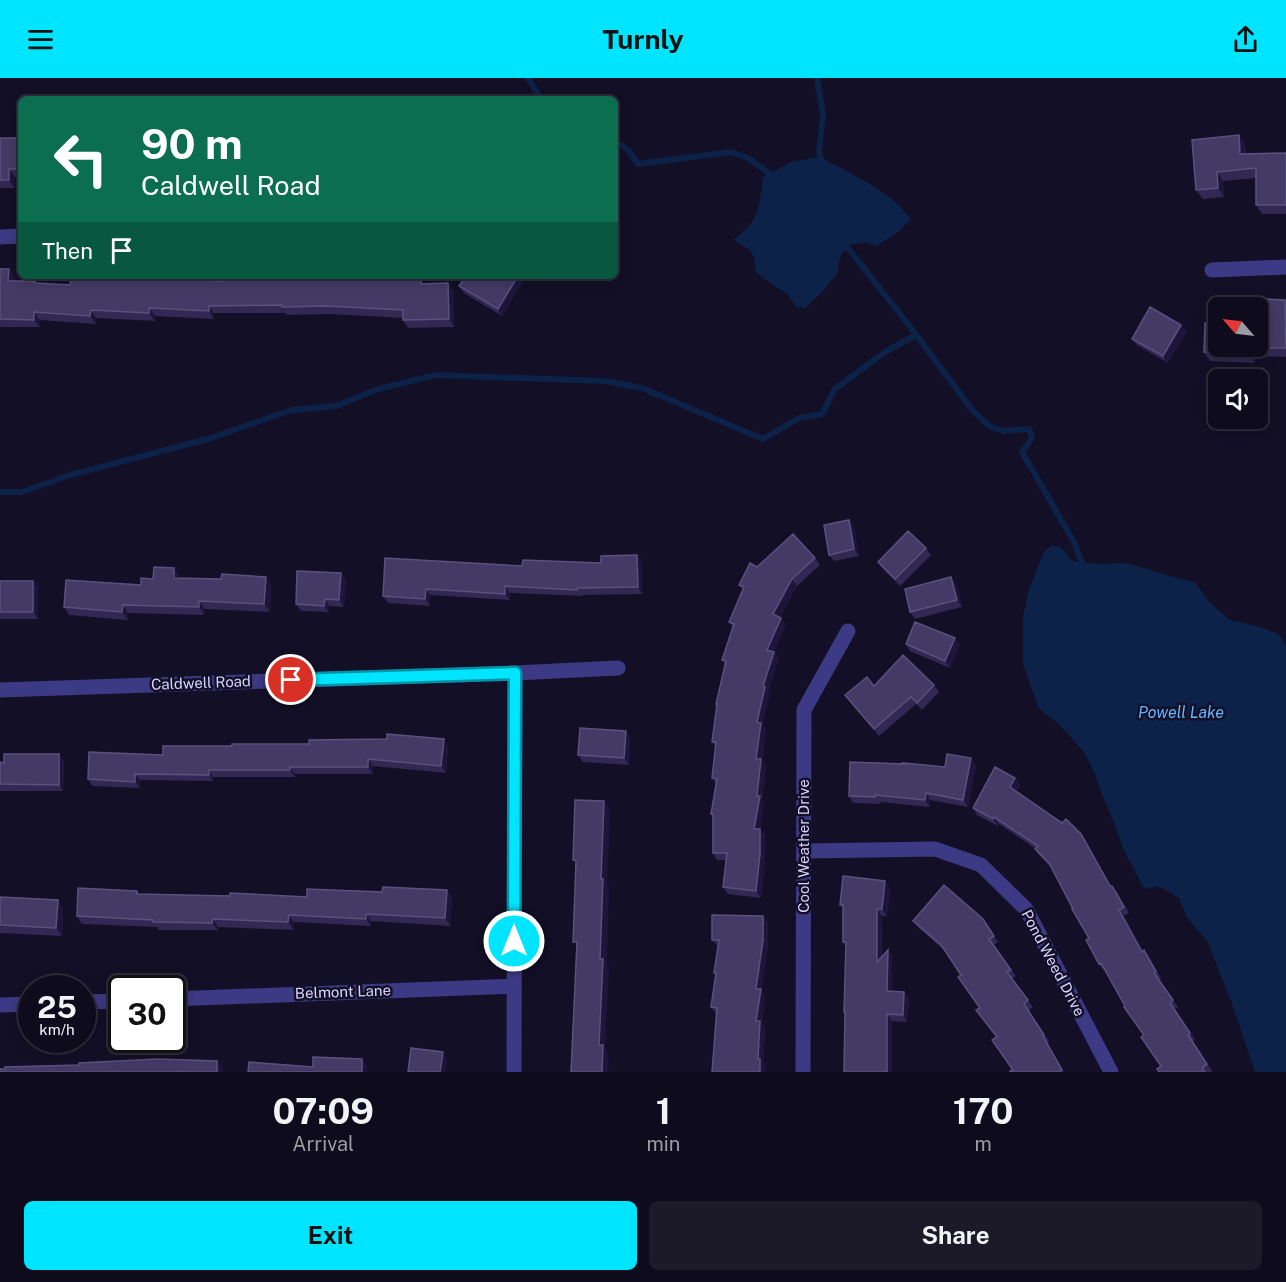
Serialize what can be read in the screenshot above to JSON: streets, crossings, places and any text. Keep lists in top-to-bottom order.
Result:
{
  "streets": {
    "street": [
      "Caldwell Road",
      "Cool Weather Drive",
      "Pond Weed Drive",
      "Belmont Lane"
    ]
  },
  "crossings": [
    ["Cool Weather Drive", "Pond Weed Drive"]
  ],
  "water": ["Powell Lake"],
  "north": "top left",
  "page": {
    "header": "Turnly",
    "turn": ["90 m", "Caldwell Road"],
    "then": "Then",
    "speed": "25 km/h",
    "limit": "30",
    "eta": [
      "07:09",
      "Arrival",
      "1",
      "min",
      "170",
      "m"
    ],
    "buttons": ["Exit", "Share"]
  }
}
